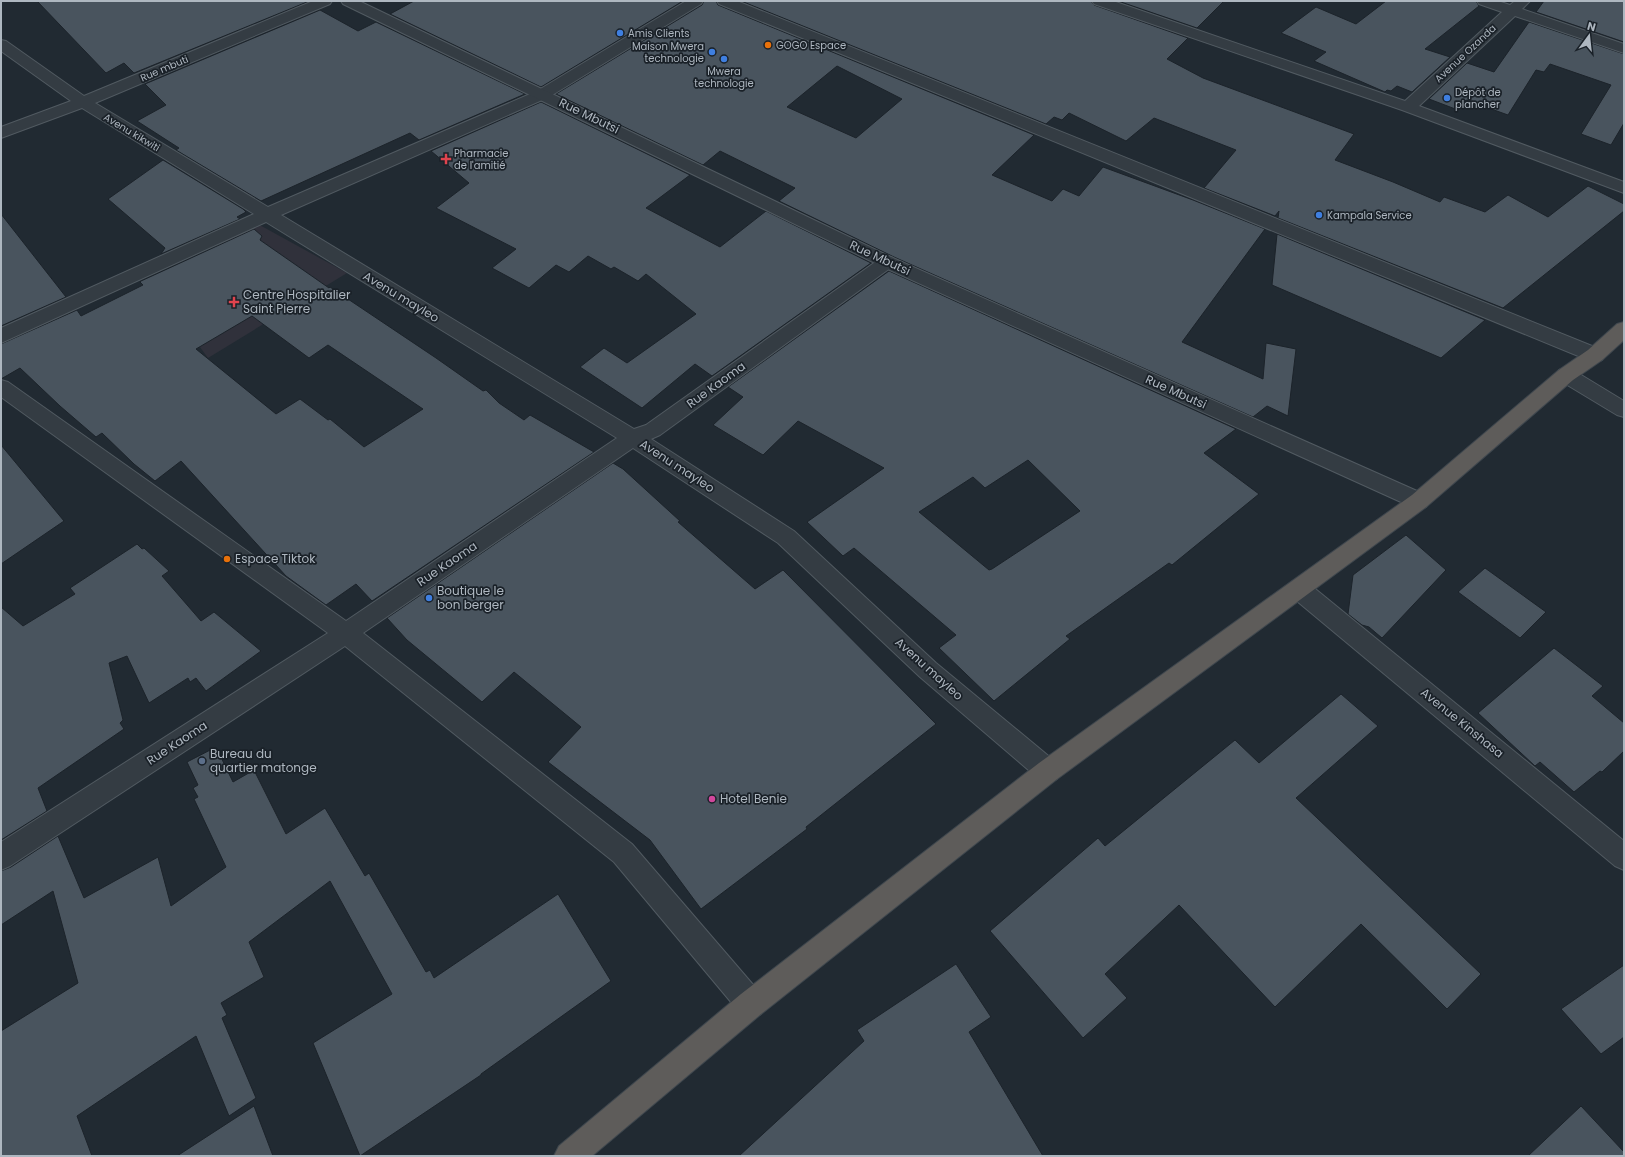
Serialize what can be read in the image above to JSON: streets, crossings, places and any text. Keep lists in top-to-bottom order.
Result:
{
  "streets": {
    "street": [
      "Avenue Ozanda",
      "Rue mbuti",
      "Rue Mbutsi",
      "Avenu kikwiti",
      "Avenu mayleo",
      "Rue Kaoma",
      "Avenue Kinshasa"
    ]
  },
  "crossings": [
    ["Rue mbuti", "Avenu kikwiti"],
    ["Rue Mbutsi", "Rue Kaoma"],
    ["Avenu kikwiti", "Avenu mayleo"],
    ["Avenu mayleo", "Rue Kaoma"]
  ],
  "places": {
    "other": [
      "Amis Clients",
      "GOGO Espace",
      "Maison Mwera technologie",
      "Mwera technologie",
      "Dépôt de plancher",
      "Kampala Service",
      "Espace Tiktok",
      "Boutique le bon berger",
      "Bureau du quartier matonge",
      "Hotel Benie"
    ],
    "health": ["Pharmacie de l'amitié", "Centre Hospitalier Saint Pierre"]
  },
  "north": "top"
}
